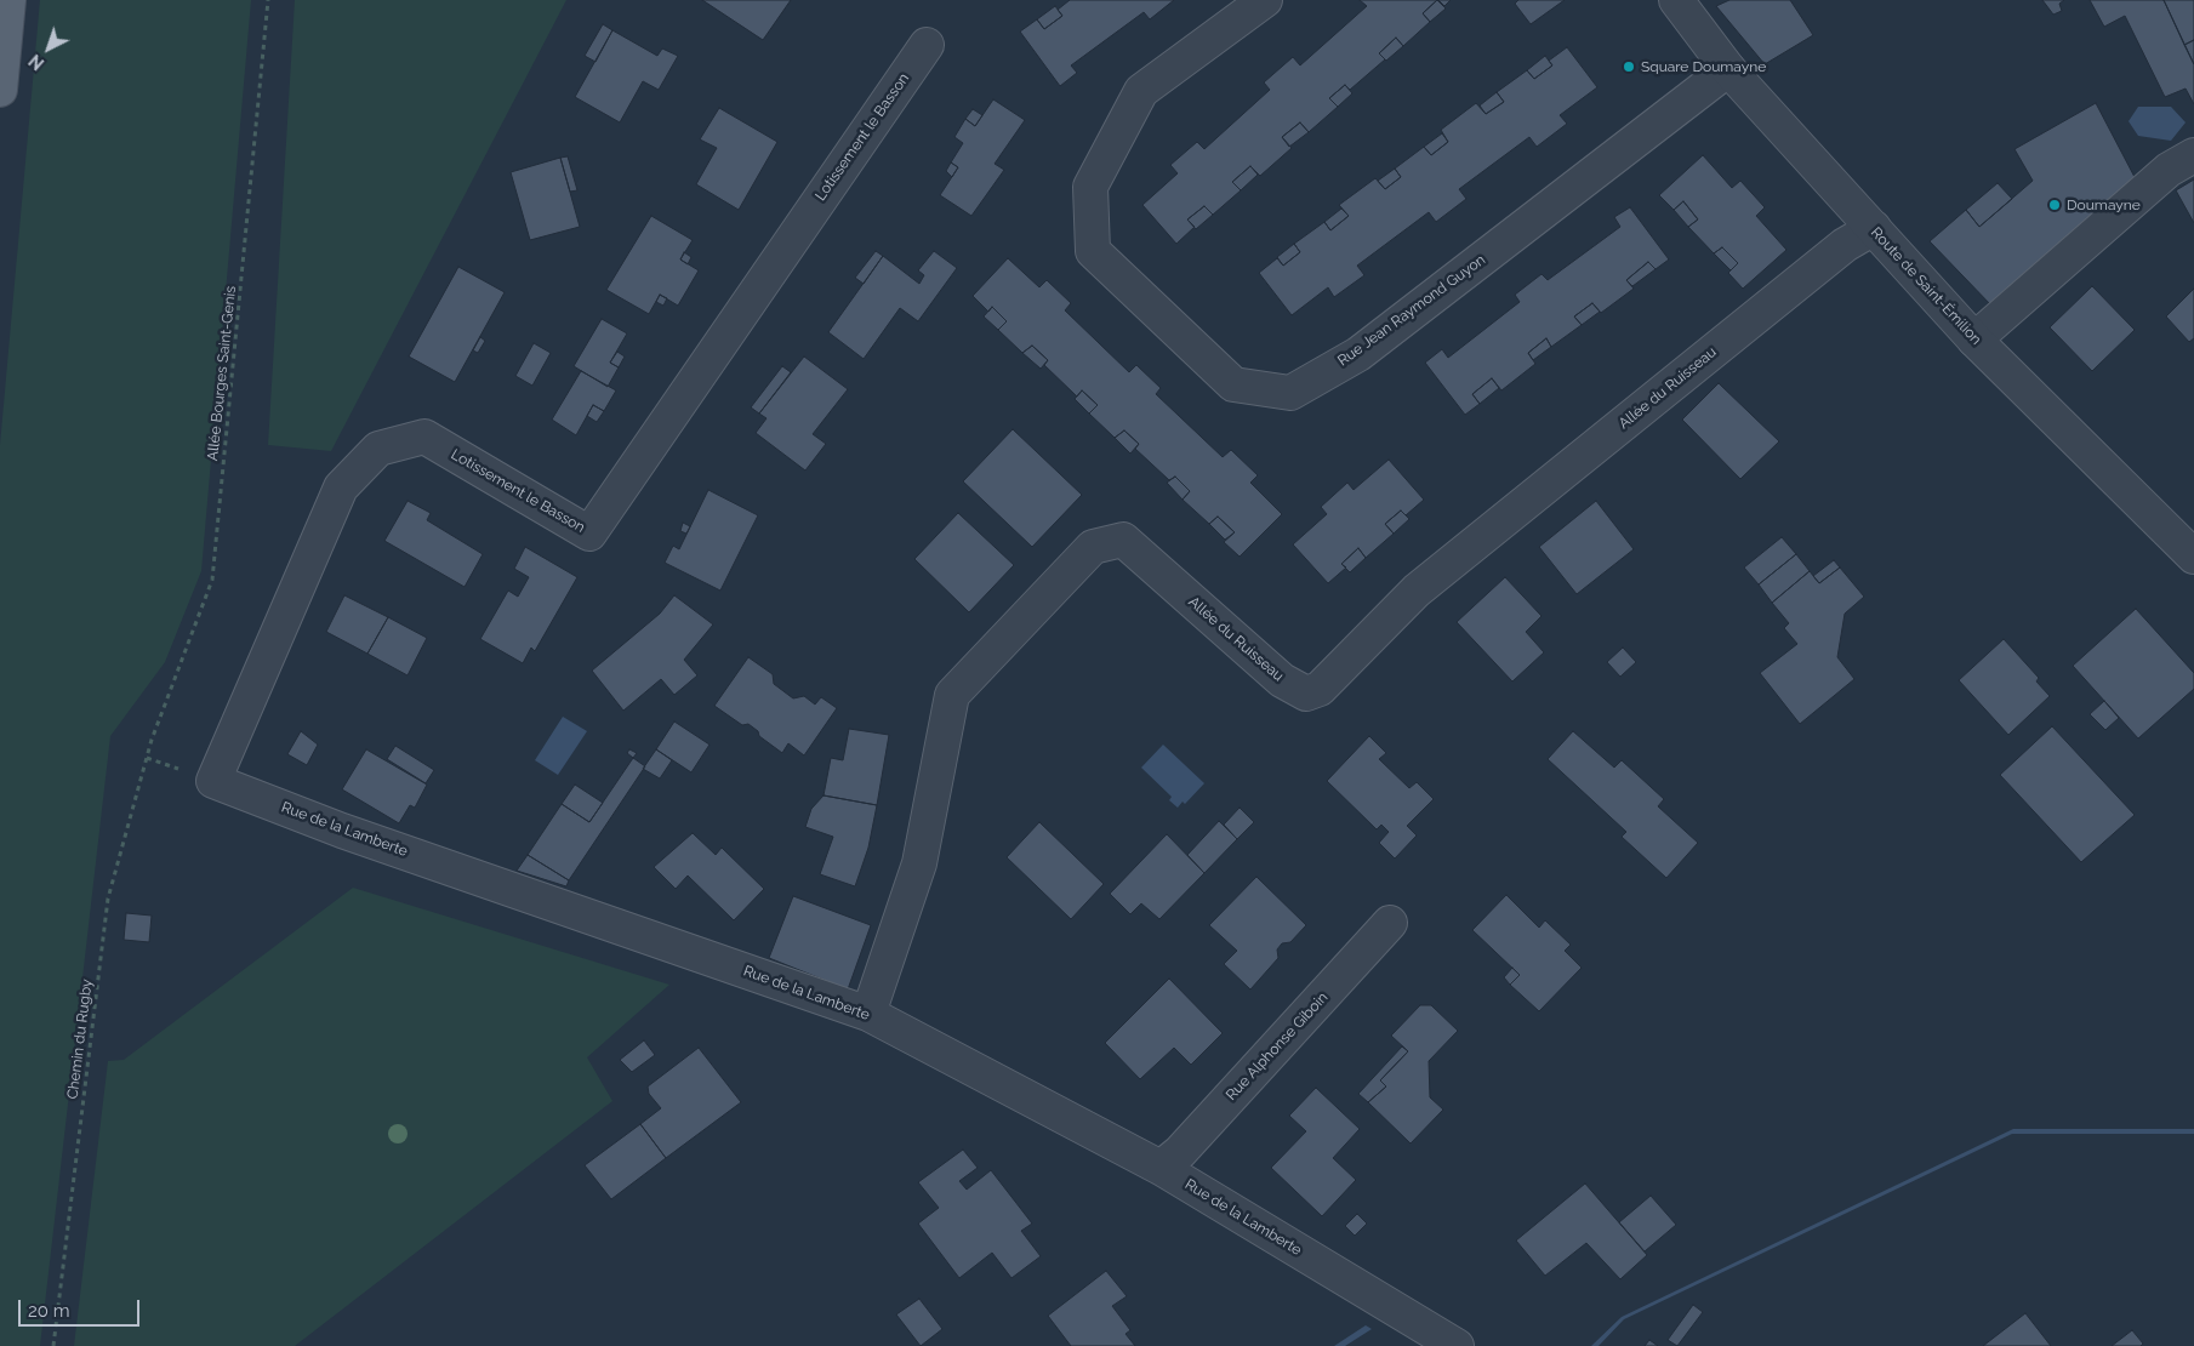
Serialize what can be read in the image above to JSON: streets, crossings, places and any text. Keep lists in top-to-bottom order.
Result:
{
  "streets": {
    "street": [
      "Lotissement le Basson",
      "Route de Saint-Émilion",
      "Rue Jean Raymond Guyon",
      "Allée du Ruisseau",
      "Rue de la Lamberte",
      "Rue Alphonse Giboin"
    ],
    "path": ["Allée Bourges Saint-Genis", "Chemin du Rugby"]
  },
  "crossings": [
    ["Lotissement le Basson", "Rue de la Lamberte"],
    ["Route de Saint-Émilion", "Rue Jean Raymond Guyon"],
    ["Route de Saint-Émilion", "Allée du Ruisseau"],
    ["Allée Bourges Saint-Genis", "Chemin du Rugby"],
    ["Allée du Ruisseau", "Rue de la Lamberte"],
    ["Rue de la Lamberte", "Rue Alphonse Giboin"]
  ],
  "places": ["Square Doumayne", "Doumayne"],
  "scale_bar": "20 m",
  "north": "bottom left"
}
